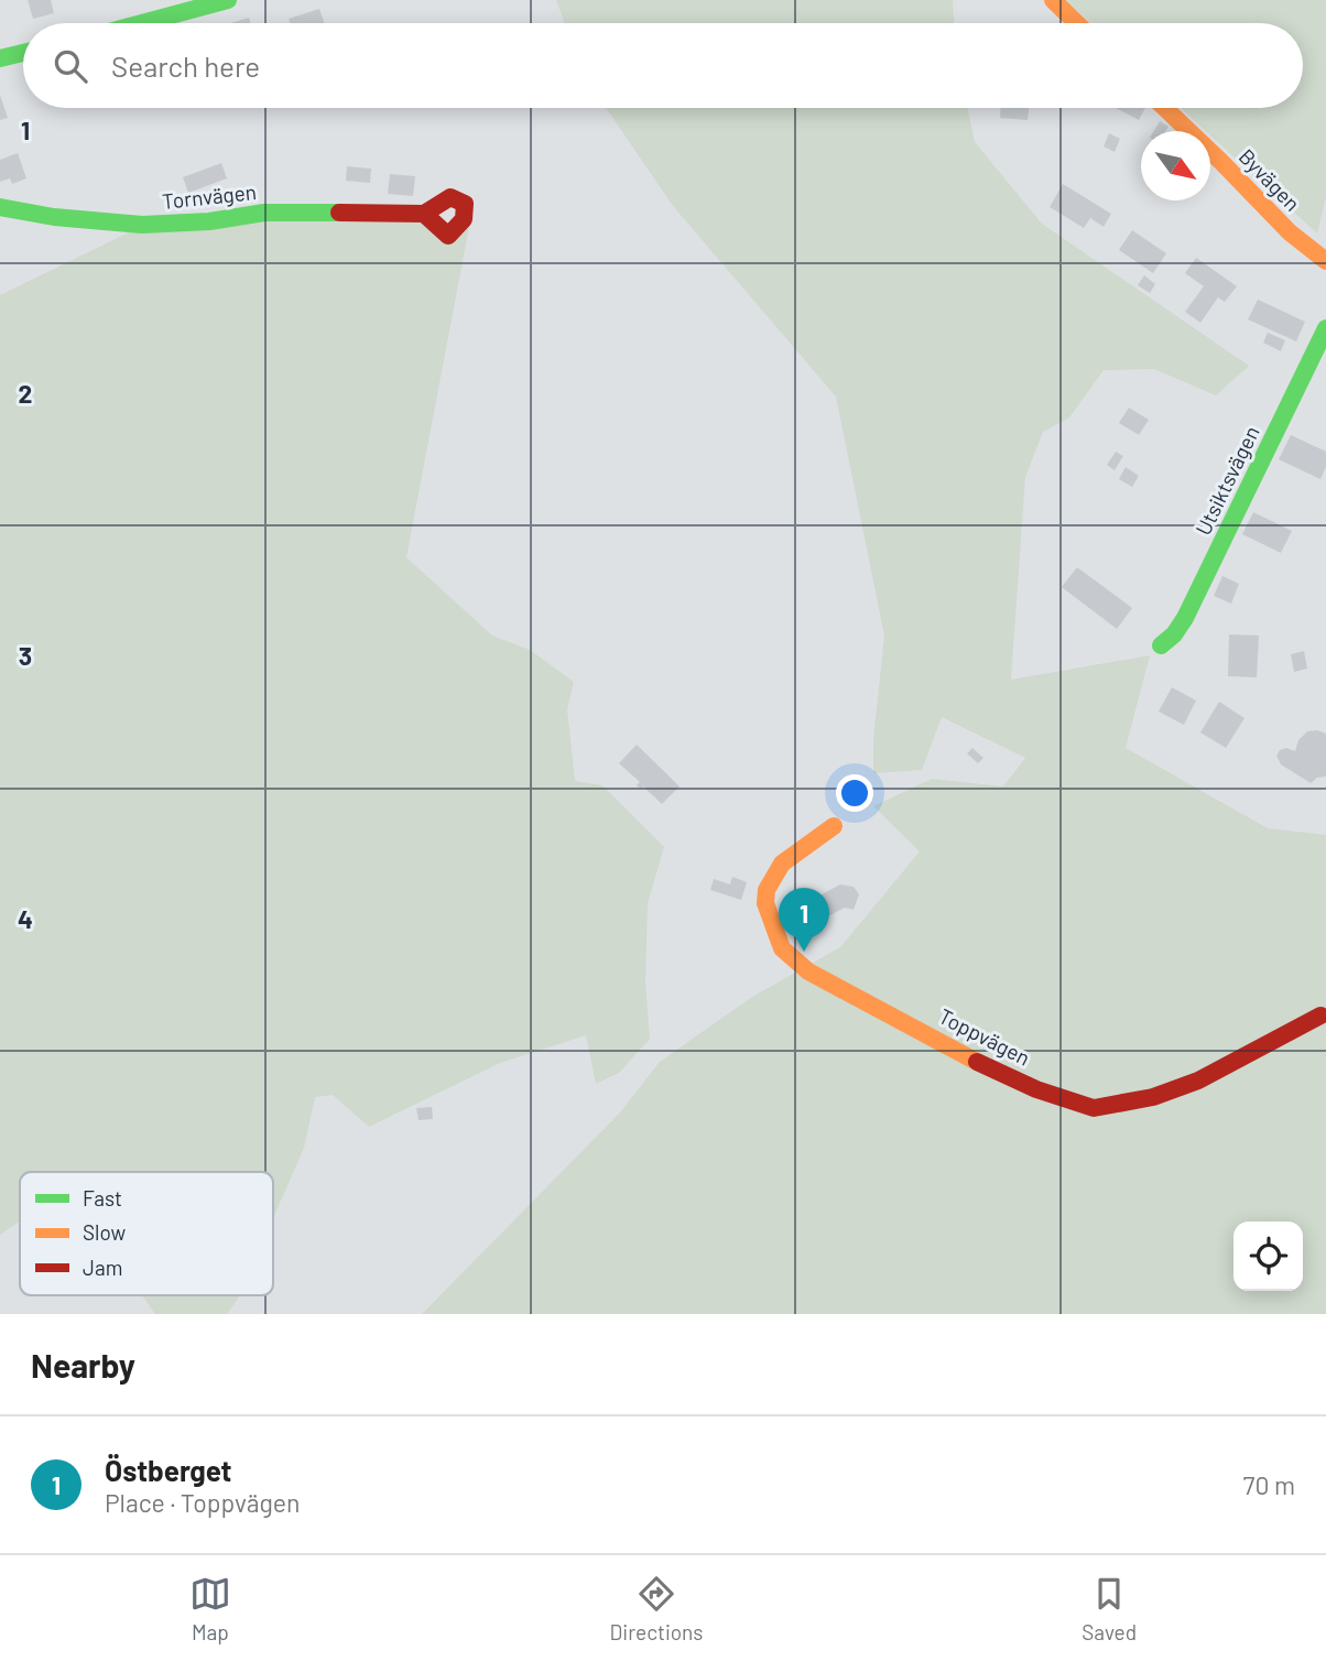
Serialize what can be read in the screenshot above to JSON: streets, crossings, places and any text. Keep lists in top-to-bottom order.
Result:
{
  "streets": {
    "street": [
      "Byvägen",
      "Tornvägen",
      "Utsiktsvägen",
      "Toppvägen"
    ]
  },
  "legend": ["Fast", "Slow", "Jam"],
  "north": "bottom right",
  "page": {
    "search": "Search here",
    "pins": "1",
    "heading": "Nearby",
    "list": [
      {
        "mark": "1",
        "name": "Östberget",
        "note": "Place · Toppvägen",
        "value": "70 m"
      }
    ],
    "nav": ["Map", "Directions", "Saved"]
  },
  "grid": {
    "rows": [
      "1",
      "2",
      "3",
      "4"
    ]
  }
}
